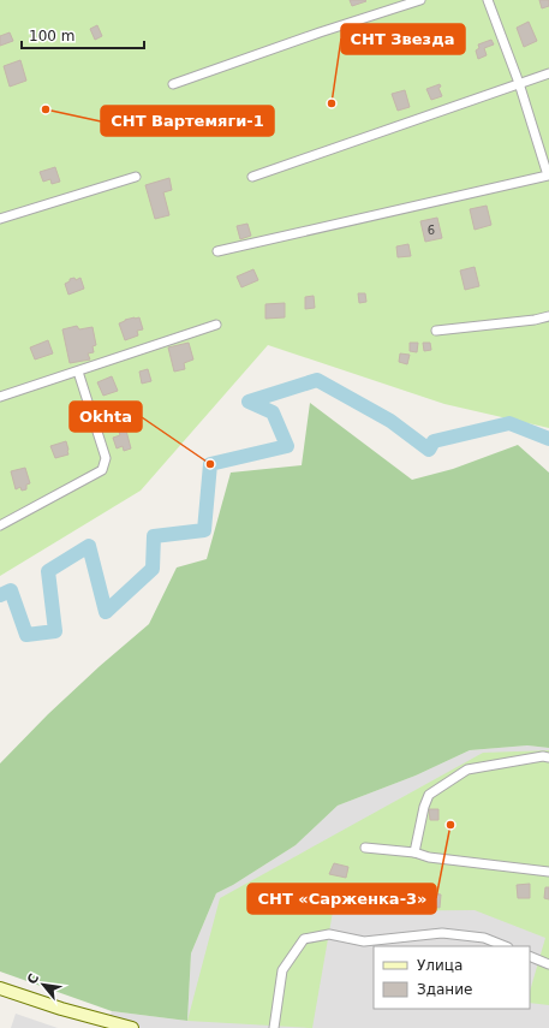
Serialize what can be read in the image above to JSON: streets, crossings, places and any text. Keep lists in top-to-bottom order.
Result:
{
  "places": [
    "СНТ Звезда",
    "СНТ Вартемяги-1",
    "Okhta",
    "СНТ «Сарженка-3»"
  ],
  "house_numbers": ["6"],
  "legend": ["Улица", "Здание"],
  "scale_bar": "100 m",
  "north": "top left"
}
